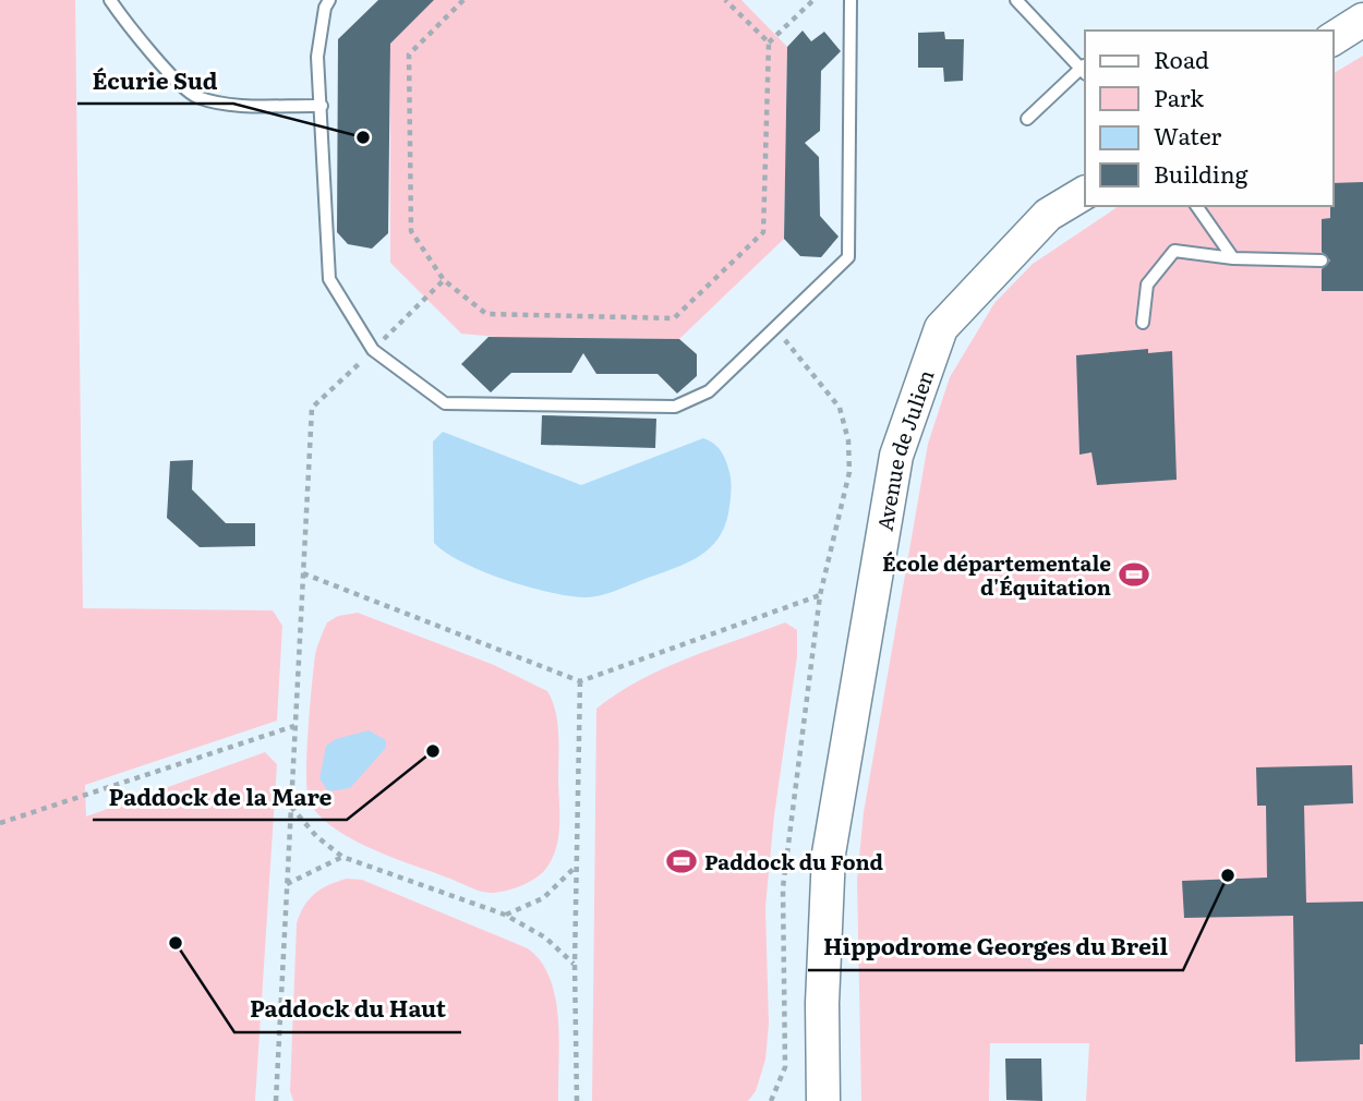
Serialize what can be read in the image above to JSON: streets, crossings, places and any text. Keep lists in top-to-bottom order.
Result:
{
  "streets": {
    "street": ["Avenue de Julien"]
  },
  "places": {
    "other": [
      "Écurie Sud",
      "Paddock de la Mare",
      "Hippodrome Georges du Breil",
      "Paddock du Haut"
    ],
    "sports": ["École départementale d'Équitation", "Paddock du Fond"]
  },
  "legend": [
    "Road",
    "Park",
    "Water",
    "Building"
  ]
}
